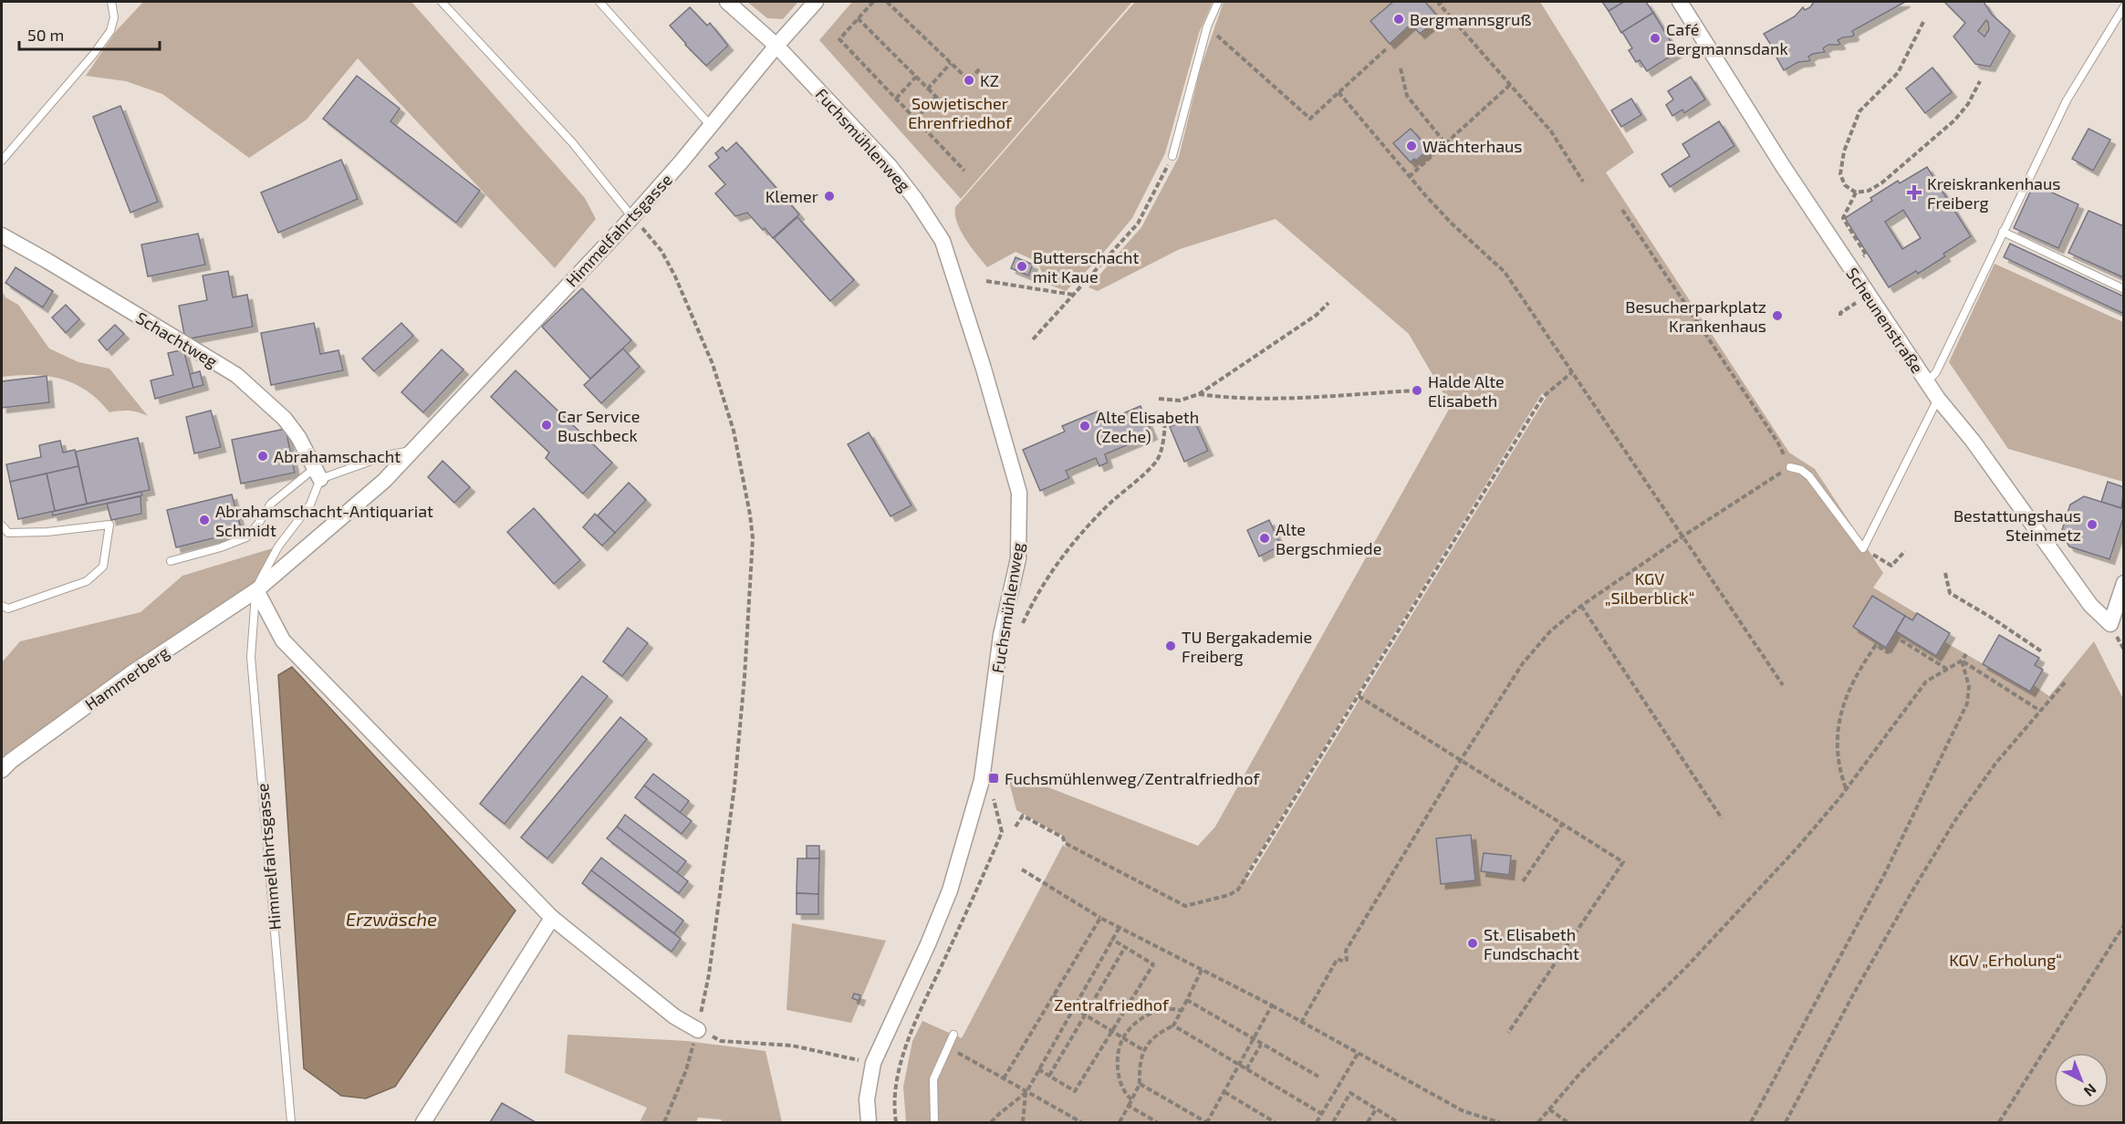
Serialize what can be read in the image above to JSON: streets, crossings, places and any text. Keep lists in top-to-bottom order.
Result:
{
  "streets": {
    "street": [
      "Fuchsmühlenweg",
      "Himmelfahrtsgasse",
      "Scheunenstraße",
      "Schachtweg",
      "Hammerberg"
    ]
  },
  "crossings": [
    ["Fuchsmühlenweg", "Himmelfahrtsgasse"],
    ["Himmelfahrtsgasse", "Schachtweg"],
    ["Himmelfahrtsgasse", "Hammerberg"]
  ],
  "water": ["Erzwäsche"],
  "parks": [
    "Sowjetischer Ehrenfriedhof",
    "KGV „Silberblick“",
    "KGV „Erholung“",
    "Zentralfriedhof"
  ],
  "places": {
    "other": [
      "Bergmannsgruß",
      "Café Bergmannsdank",
      "KZ",
      "Wächterhaus",
      "Klemer",
      "Butterschacht mit Kaue",
      "Besucherparkplatz Krankenhaus",
      "Halde Alte Elisabeth",
      "Car Service Buschbeck",
      "Alte Elisabeth (Zeche)",
      "Abrahamschacht",
      "Abrahamschacht-Antiquariat Schmidt",
      "Bestattungshaus Steinmetz",
      "Alte Bergschmiede",
      "TU Bergakademie Freiberg",
      "St. Elisabeth Fundschacht"
    ],
    "health": ["Kreiskrankenhaus Freiberg"],
    "transit": ["Fuchsmühlenweg/Zentralfriedhof"]
  },
  "scale_bar": "50 m",
  "north": "bottom right"
}
